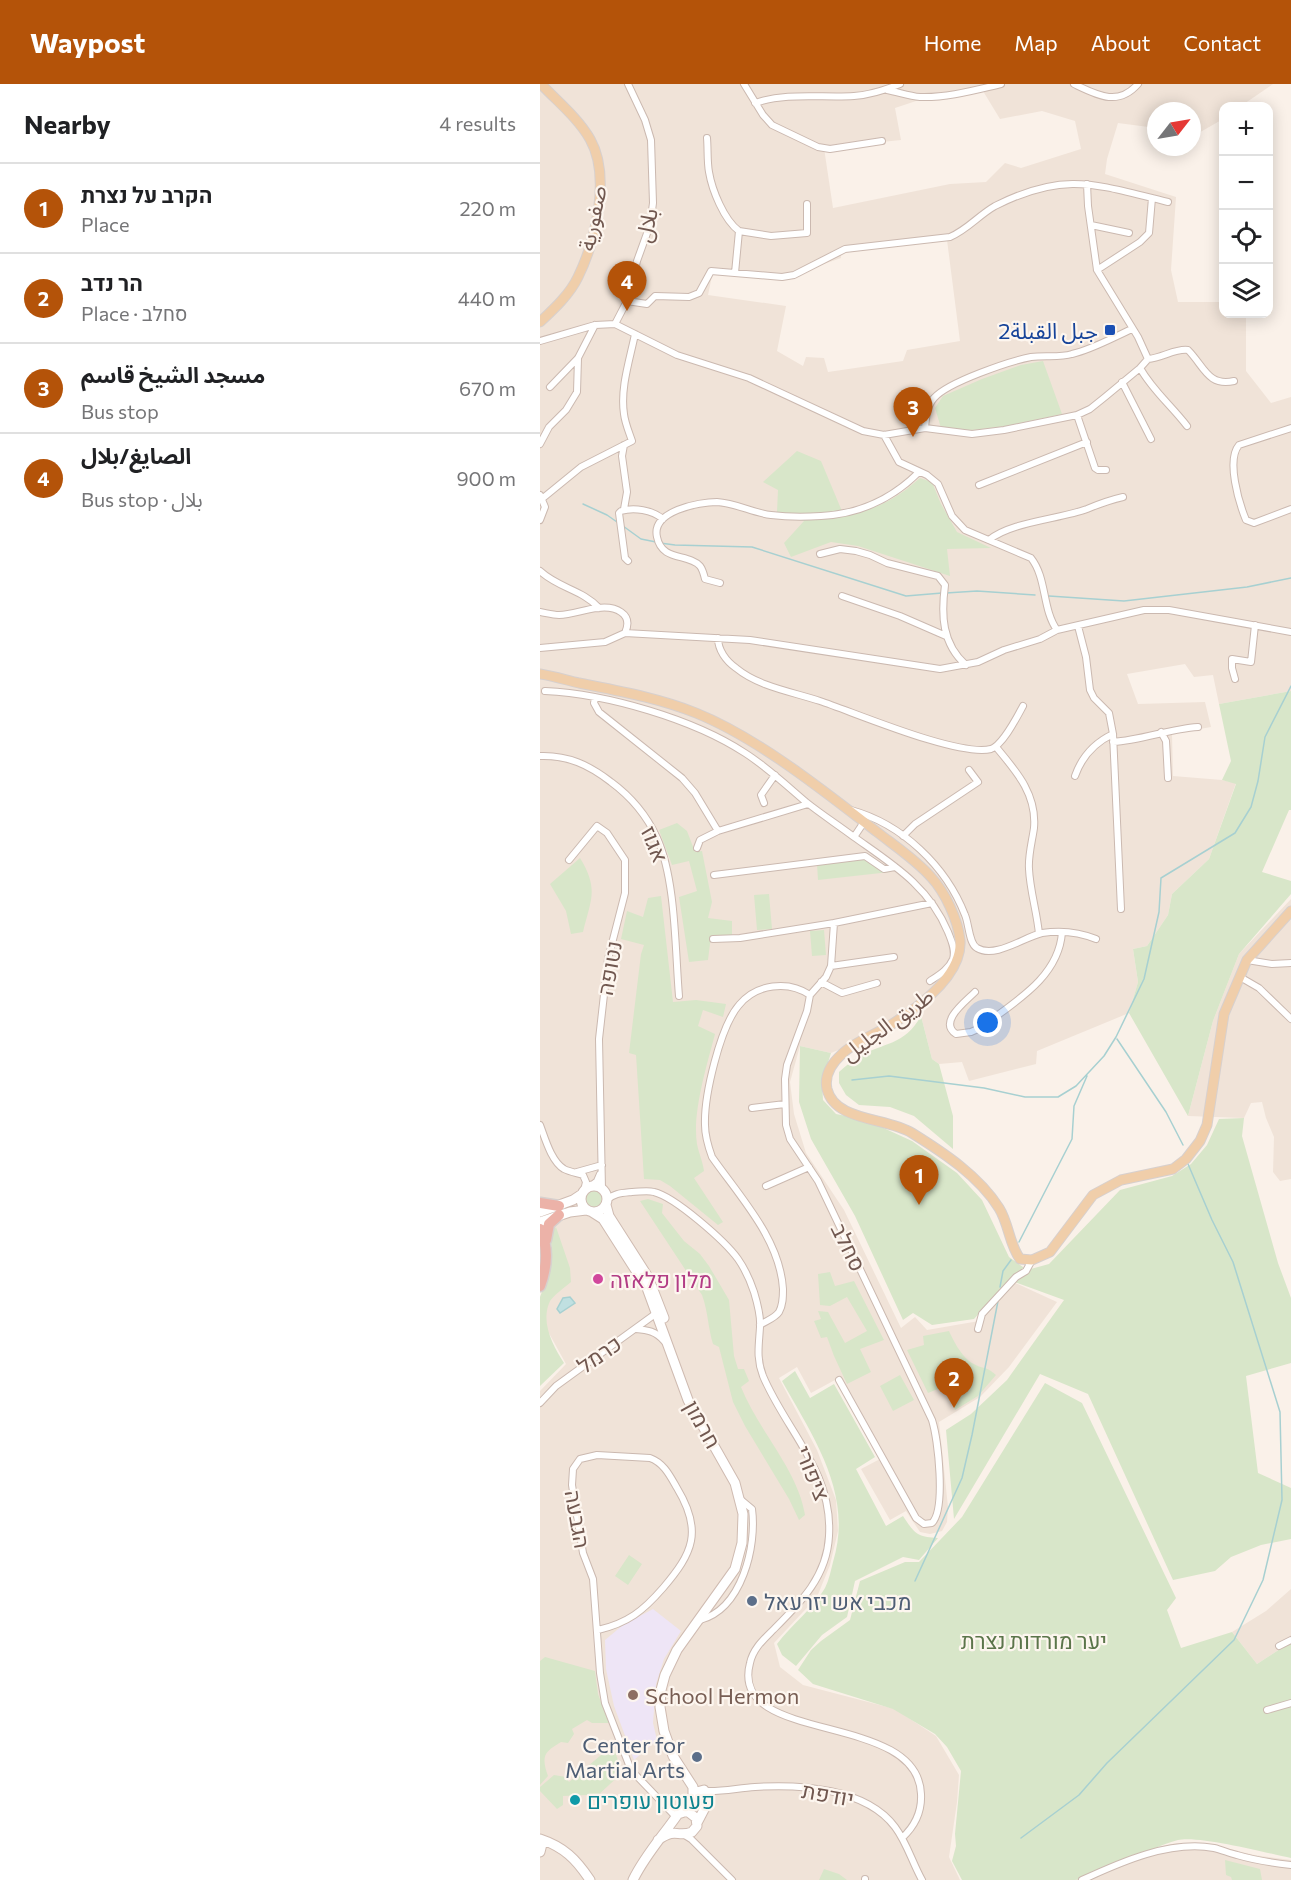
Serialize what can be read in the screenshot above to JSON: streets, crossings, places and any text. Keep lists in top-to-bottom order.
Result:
{
  "streets": {
    "main road": ["صفورية", "طريق الجليل"],
    "street": [
      "بلال",
      "אגוז",
      "נטופה",
      "סחלב",
      "כרמל",
      "חרמון",
      "ציפורי",
      "הגבעה",
      "יודפת"
    ]
  },
  "crossings": [
    ["נטופה", "חרמון"],
    ["נטופה", "ציפורי"],
    ["כרמל", "חרמון"],
    ["חרמון", "ציפורי"],
    ["חרמון", "יודפת"],
    ["ציפורי", "יודפת"]
  ],
  "parks": ["יער מורדות נצרת"],
  "places": {
    "transit": ["جبل القبلة2"],
    "other": [
      "מלון פלאזה",
      "מכבי אש יזרעאל",
      "School Hermon",
      "Center for Martial Arts",
      "פעוטון עופרים"
    ]
  },
  "north": "top right",
  "page": {
    "header": "Waypost",
    "nav": [
      "Home",
      "Map",
      "About",
      "Contact"
    ],
    "heading": ["Nearby", "4 results"],
    "map_buttons": ["+", "−"],
    "list": [
      {
        "mark": "1",
        "name": "הקרב על נצרת",
        "note": "Place",
        "value": "220 m"
      },
      {
        "mark": "2",
        "name": "הר נדב",
        "note": "Place · סחלב",
        "value": "440 m"
      },
      {
        "mark": "3",
        "name": "مسجد الشيخ قاسم",
        "note": "Bus stop",
        "value": "670 m"
      },
      {
        "mark": "4",
        "name": "الصايغ/بلال",
        "note": "Bus stop · بلال",
        "value": "900 m"
      }
    ],
    "pins": [
      "4",
      "3",
      "1",
      "2"
    ]
  }
}
